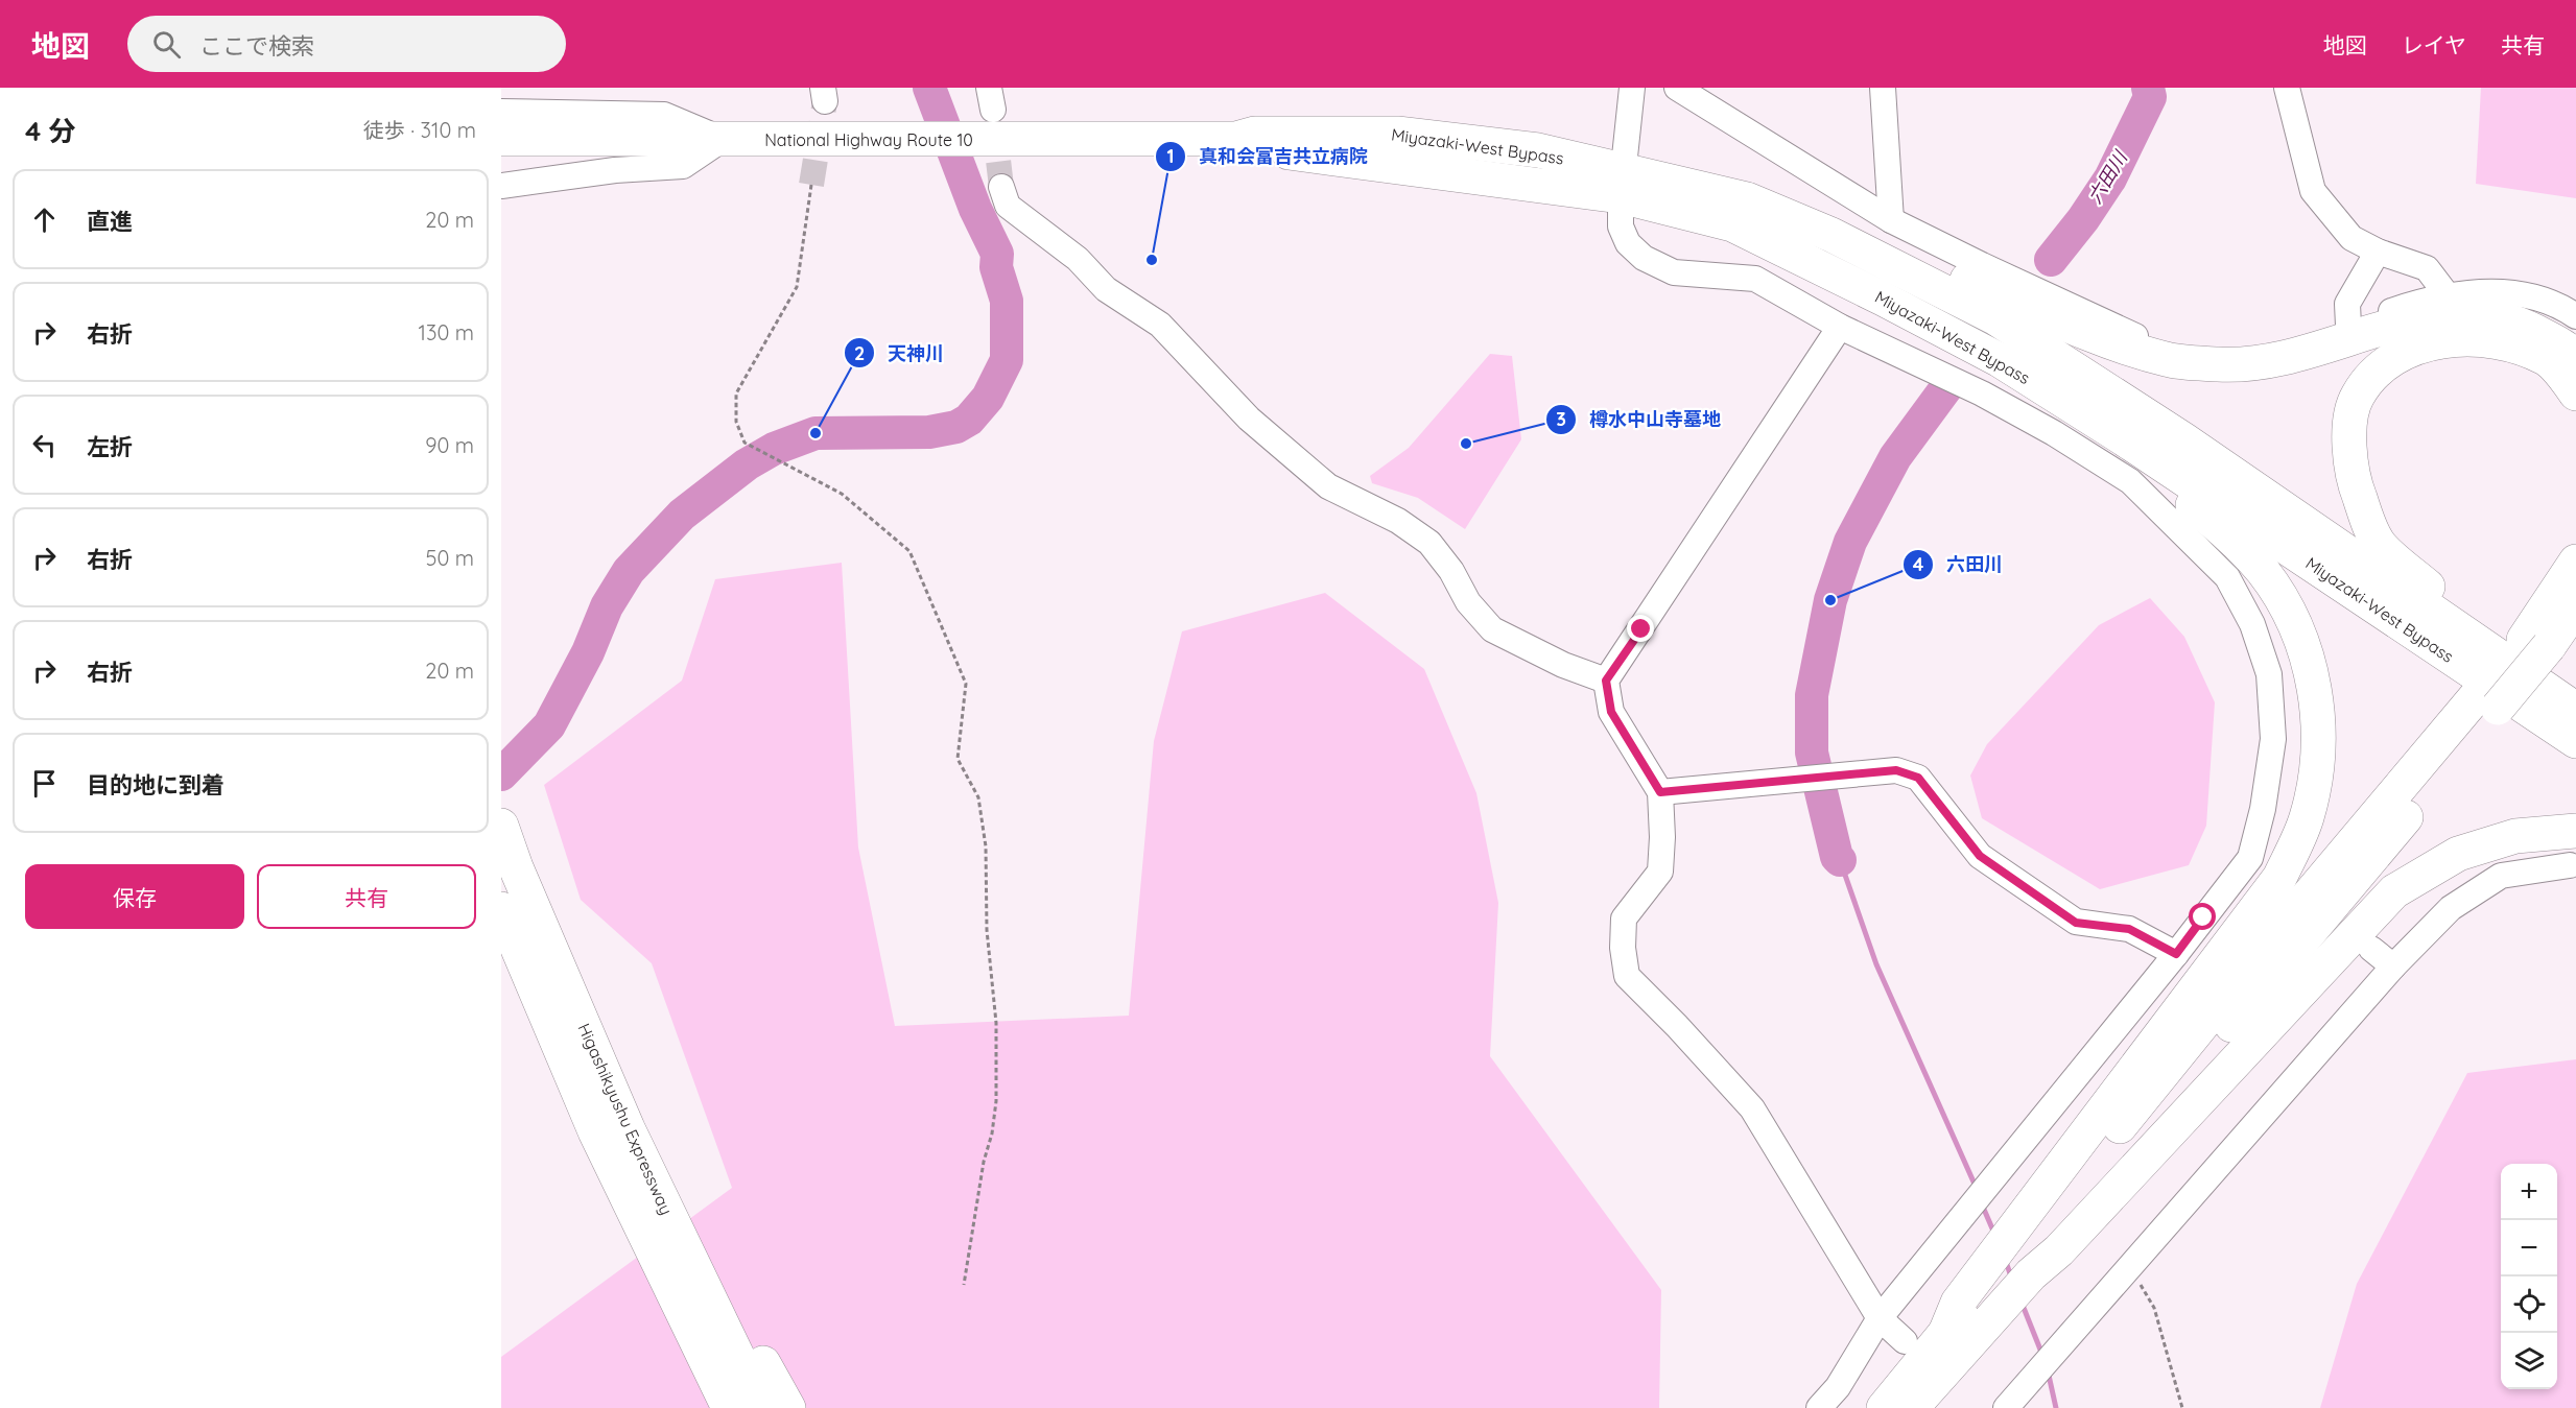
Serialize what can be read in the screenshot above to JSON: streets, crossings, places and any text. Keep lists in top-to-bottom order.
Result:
{
  "streets": {
    "highway": ["National Highway Route 10", "Miyazaki-West Bypass", "Higashikyushu Expressway"]
  },
  "crossings": [
    ["National Highway Route 10", "Miyazaki-West Bypass"]
  ],
  "water": ["六田川"],
  "places": [
    "真和会富吉共立病院",
    "天神川",
    "樽水中山寺墓地",
    "六田川"
  ],
  "page": {
    "header": "地図",
    "search": "ここで検索",
    "nav": ["地図", "レイヤ", "共有"],
    "heading": ["4 分", "徒歩 · 310 m"],
    "list": [
      ["直進", "20 m"],
      ["右折", "130 m"],
      ["左折", "90 m"],
      ["右折", "50 m"],
      ["右折", "20 m"],
      "目的地に到着"
    ],
    "buttons": ["保存", "共有"],
    "map_buttons": ["+", "−"]
  }
}
